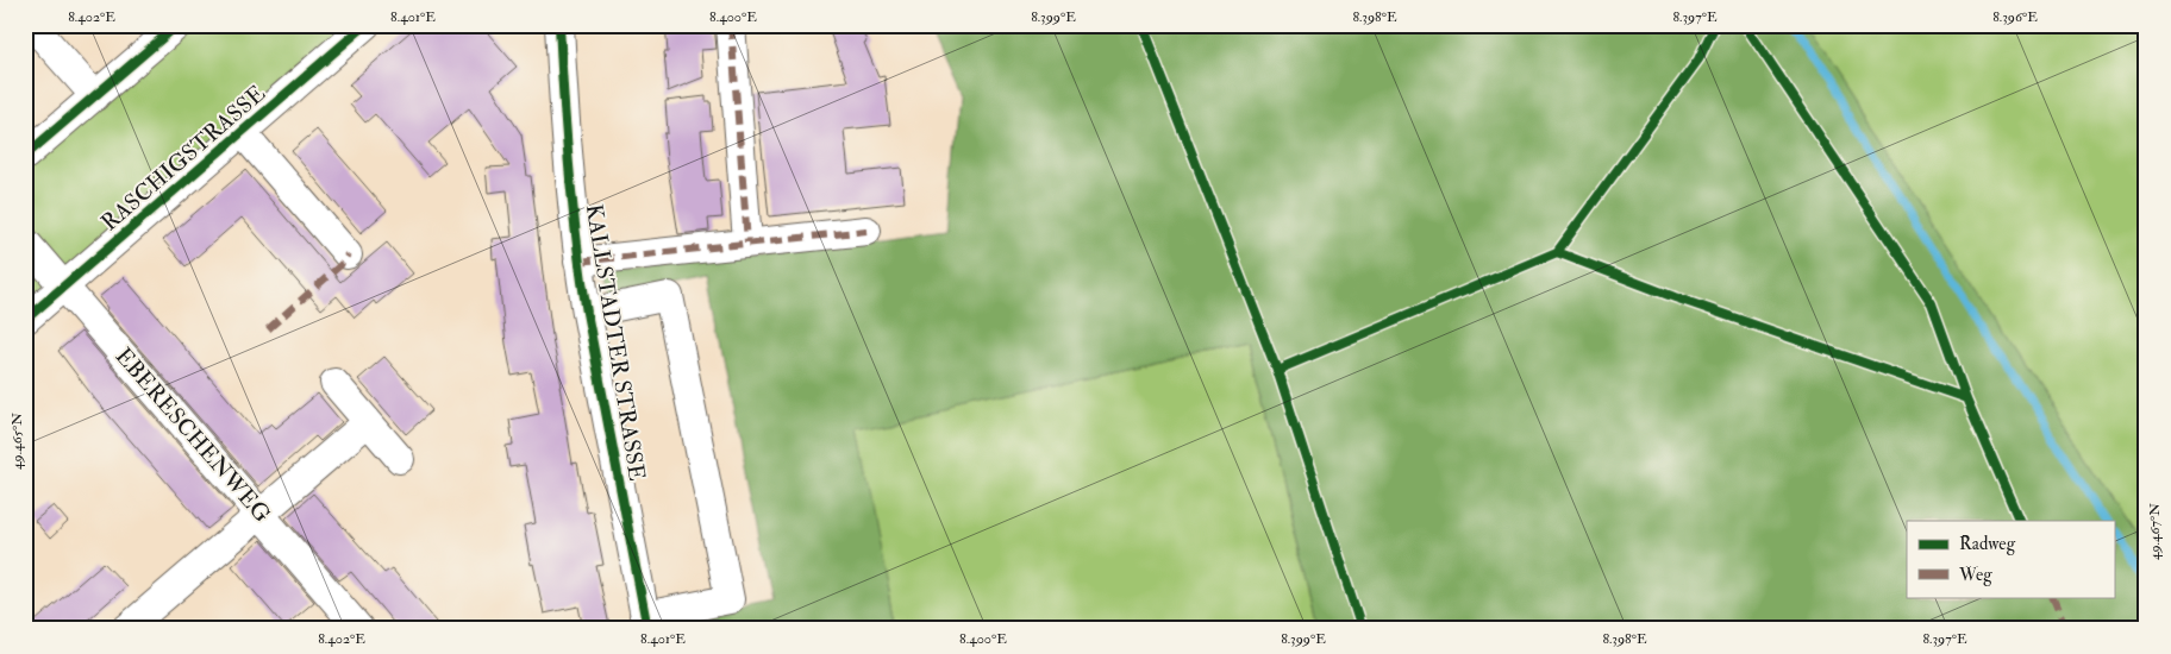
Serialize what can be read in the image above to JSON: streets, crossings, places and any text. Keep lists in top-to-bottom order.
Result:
{
  "streets": {
    "street": ["RASCHIGSTRASSE", "KALLSTADTER STRASSE", "EBERESCHENWEG"]
  },
  "crossings": [
    ["RASCHIGSTRASSE", "EBERESCHENWEG"]
  ],
  "legend": ["Radweg", "Weg"],
  "coordinates": [
    "8.402°E",
    "8.401°E",
    "8.400°E",
    "8.399°E",
    "8.398°E",
    "8.397°E",
    "8.396°E",
    "49.465°N",
    "49.467°N"
  ]
}
